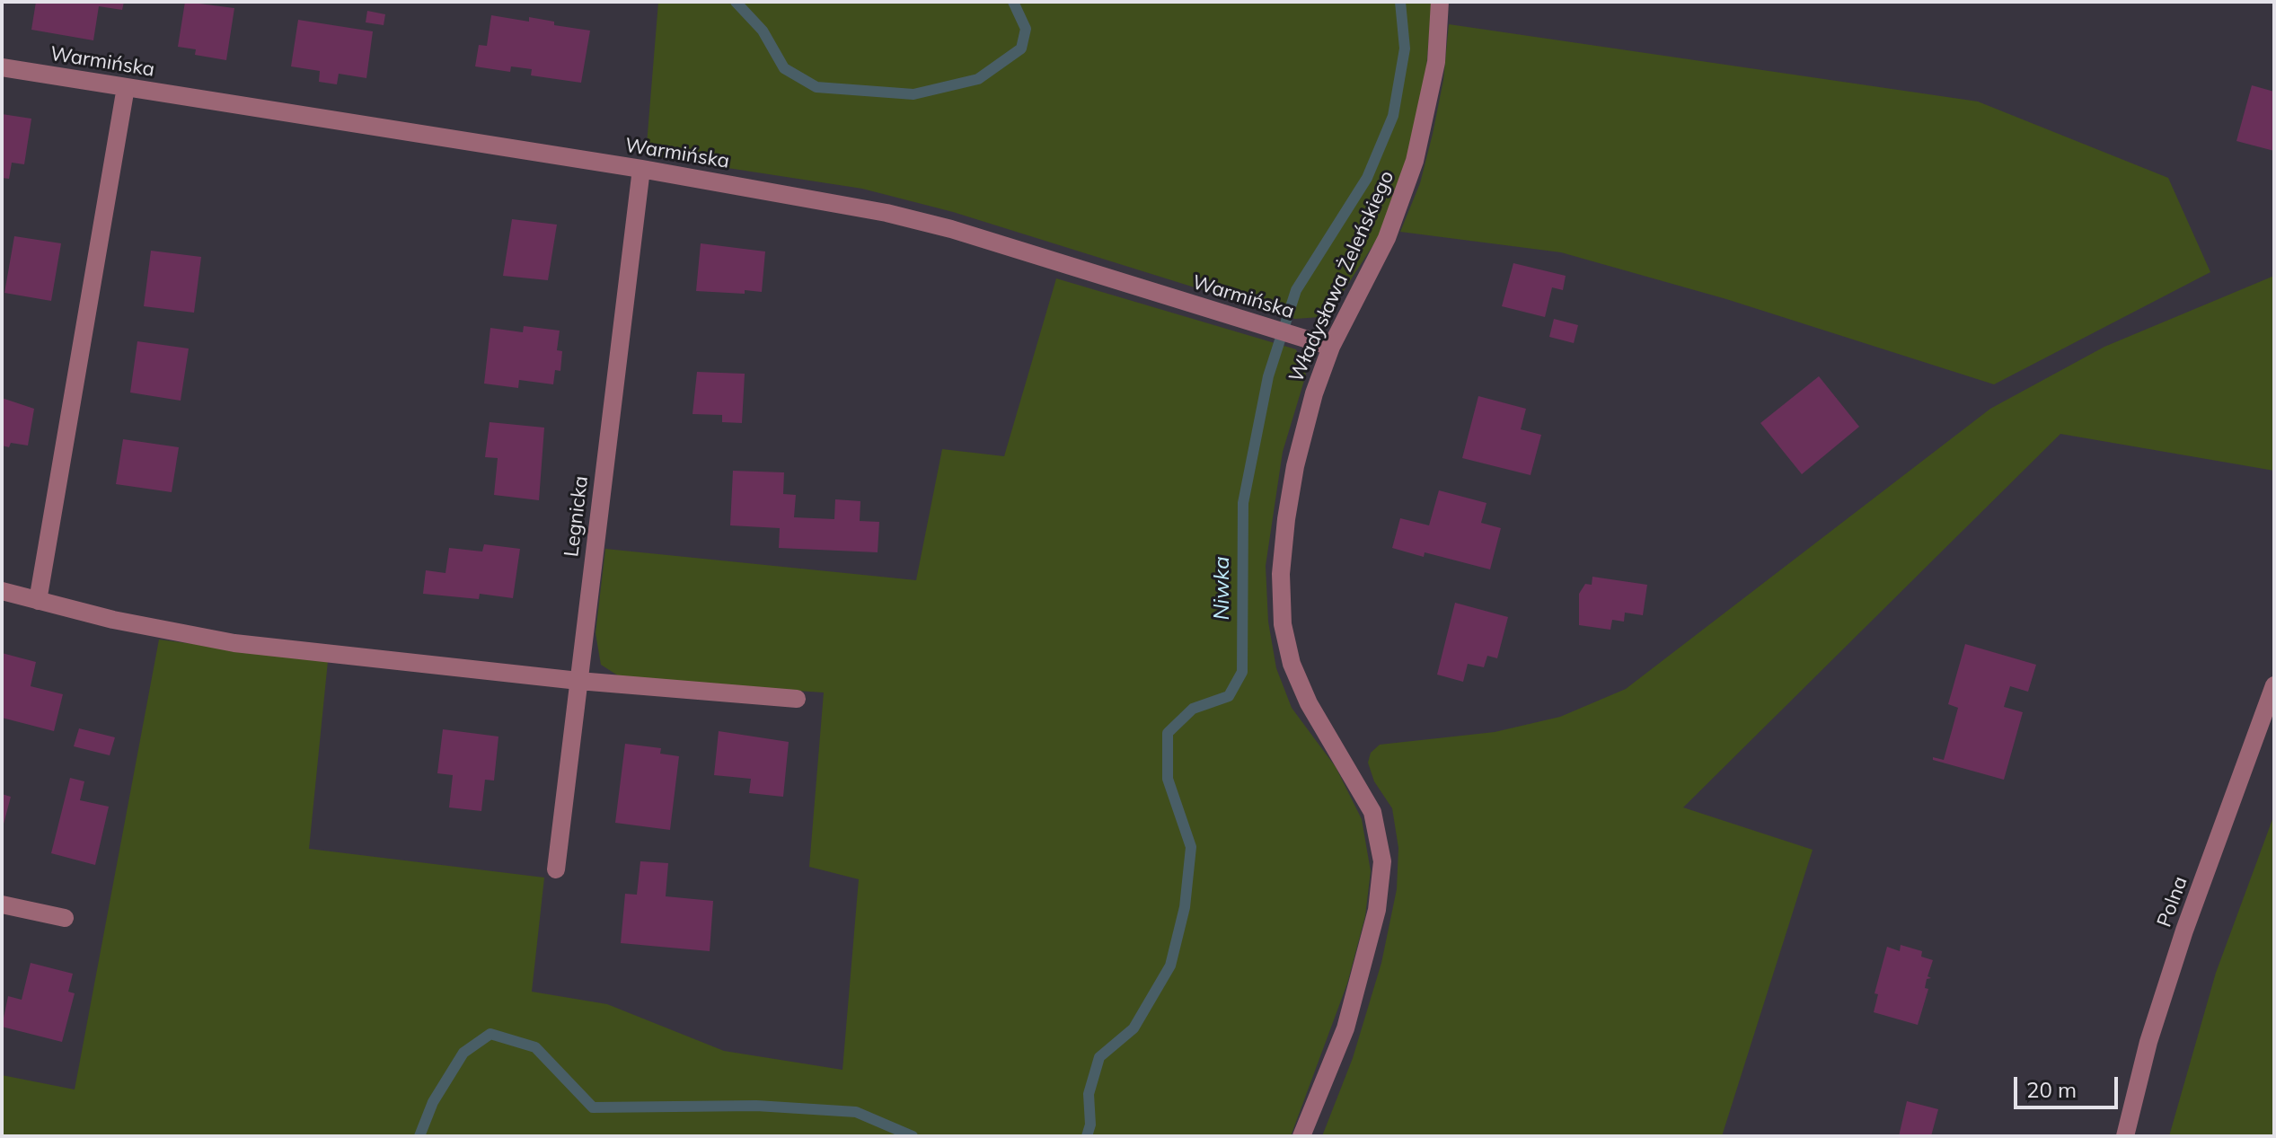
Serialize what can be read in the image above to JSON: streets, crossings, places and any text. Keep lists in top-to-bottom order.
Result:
{
  "streets": {
    "street": [
      "Warmińska",
      "Władysława Żeleńskiego",
      "Legnicka",
      "Polna"
    ]
  },
  "crossings": [
    ["Warmińska", "Władysława Żeleńskiego"],
    ["Warmińska", "Legnicka"]
  ],
  "water": ["Niwka"],
  "scale_bar": "20 m"
}
